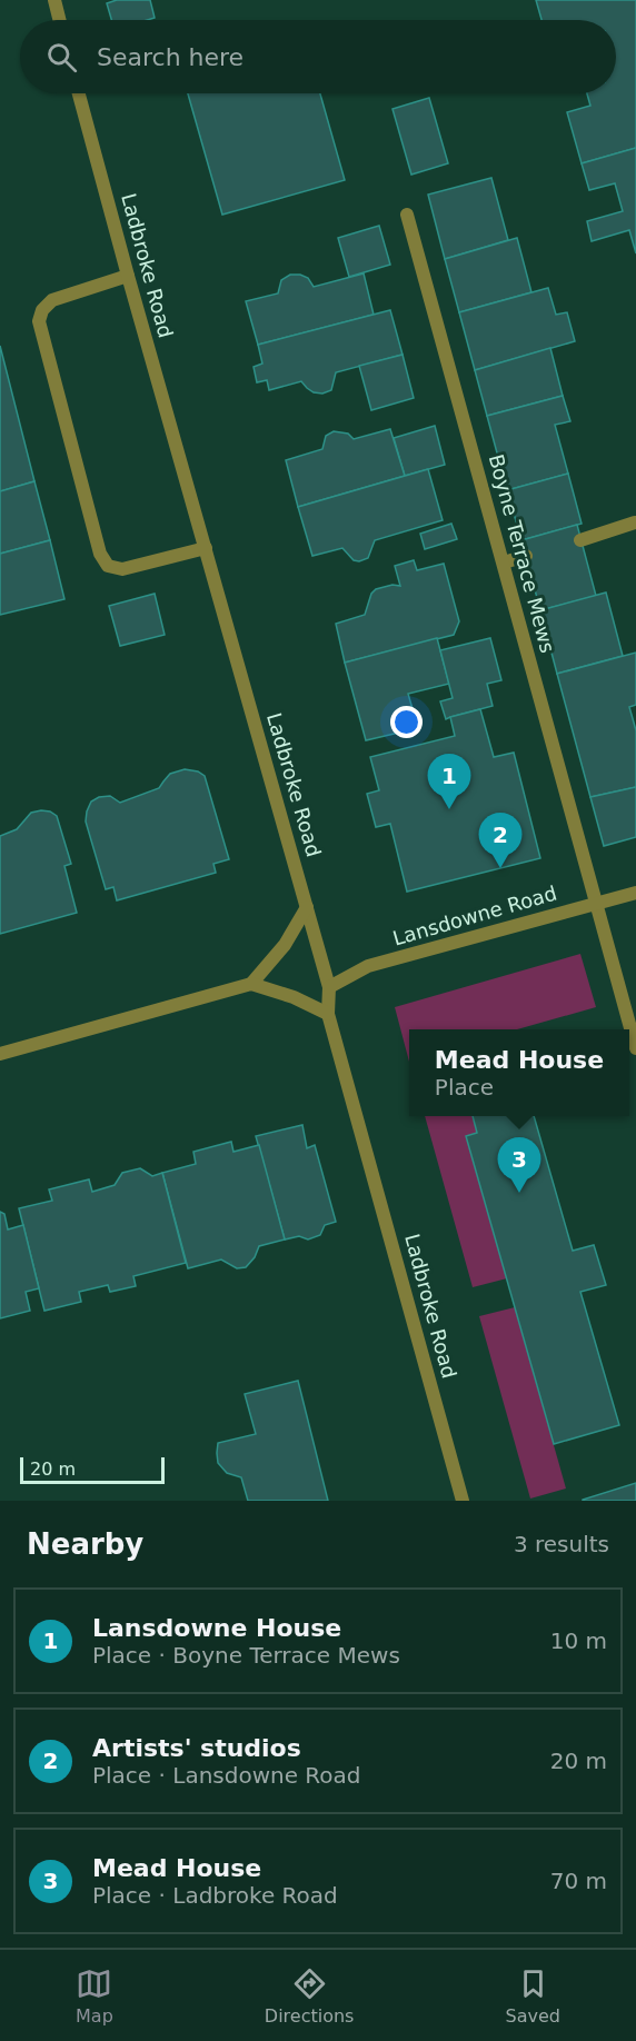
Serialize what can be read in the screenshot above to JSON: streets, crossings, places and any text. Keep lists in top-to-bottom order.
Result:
{
  "streets": {
    "street": ["Ladbroke Road", "Boyne Terrace Mews", "Lansdowne Road"]
  },
  "crossings": [
    ["Ladbroke Road", "Lansdowne Road"],
    ["Boyne Terrace Mews", "Lansdowne Road"]
  ],
  "scale_bar": "20 m",
  "page": {
    "search": "Search here",
    "pins": ["1", "2", "3"],
    "popup": ["Mead House", "Place"],
    "scale": "20 m",
    "heading": ["Nearby", "3 results"],
    "list": [
      {
        "mark": "1",
        "name": "Lansdowne House",
        "note": "Place · Boyne Terrace Mews",
        "value": "10 m"
      },
      {
        "mark": "2",
        "name": "Artists' studios",
        "note": "Place · Lansdowne Road",
        "value": "20 m"
      },
      {
        "mark": "3",
        "name": "Mead House",
        "note": "Place · Ladbroke Road",
        "value": "70 m"
      }
    ],
    "nav": ["Map", "Directions", "Saved"]
  }
}
